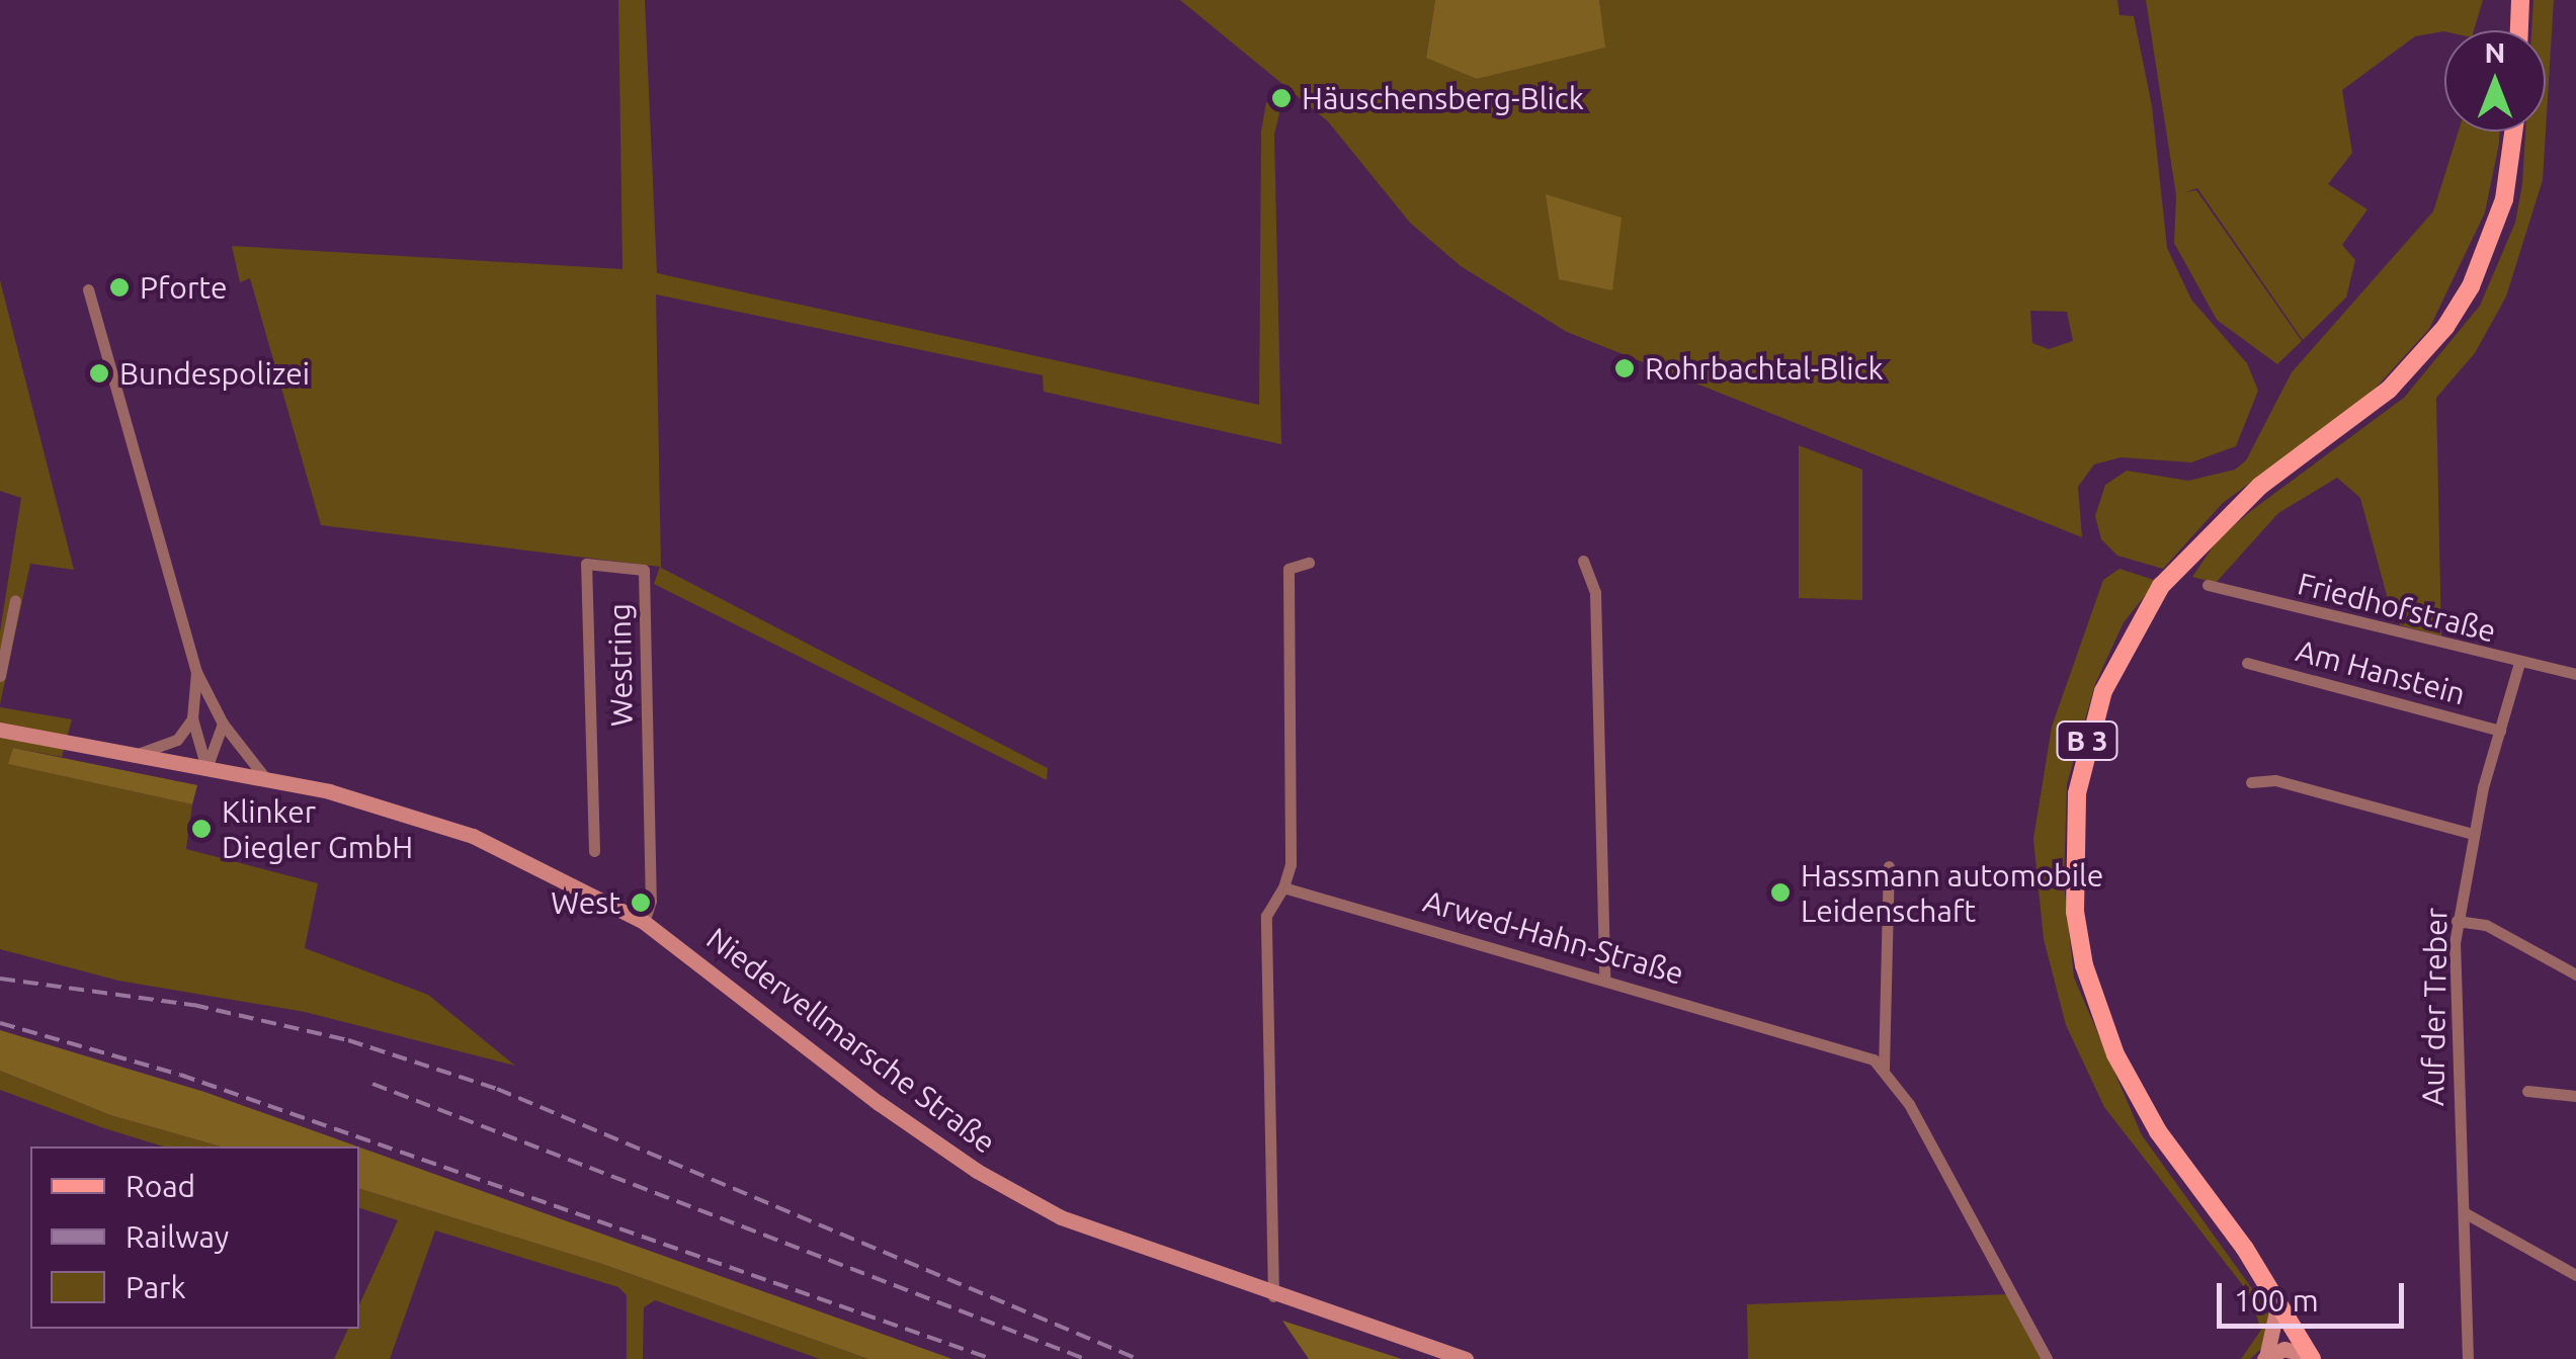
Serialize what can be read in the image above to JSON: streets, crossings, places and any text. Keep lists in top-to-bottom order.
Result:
{
  "streets": {
    "main road": ["B 3", "Niedervellmarsche Straße"],
    "street": [
      "Friedhofstraße",
      "Westring",
      "Am Hanstein",
      "Arwed-Hahn-Straße",
      "Auf der Treber"
    ]
  },
  "crossings": [
    ["Friedhofstraße", "Auf der Treber"],
    ["Westring", "Niedervellmarsche Straße"],
    ["Am Hanstein", "Auf der Treber"]
  ],
  "places": [
    "Häuschensberg-Blick",
    "Pforte",
    "Rohrbachtal-Blick",
    "Bundespolizei",
    "Klinker Diegler GmbH",
    "Hassmann automobile Leidenschaft",
    "West"
  ],
  "legend": ["Road", "Railway", "Park"],
  "scale_bar": "100 m",
  "north": "top"
}
